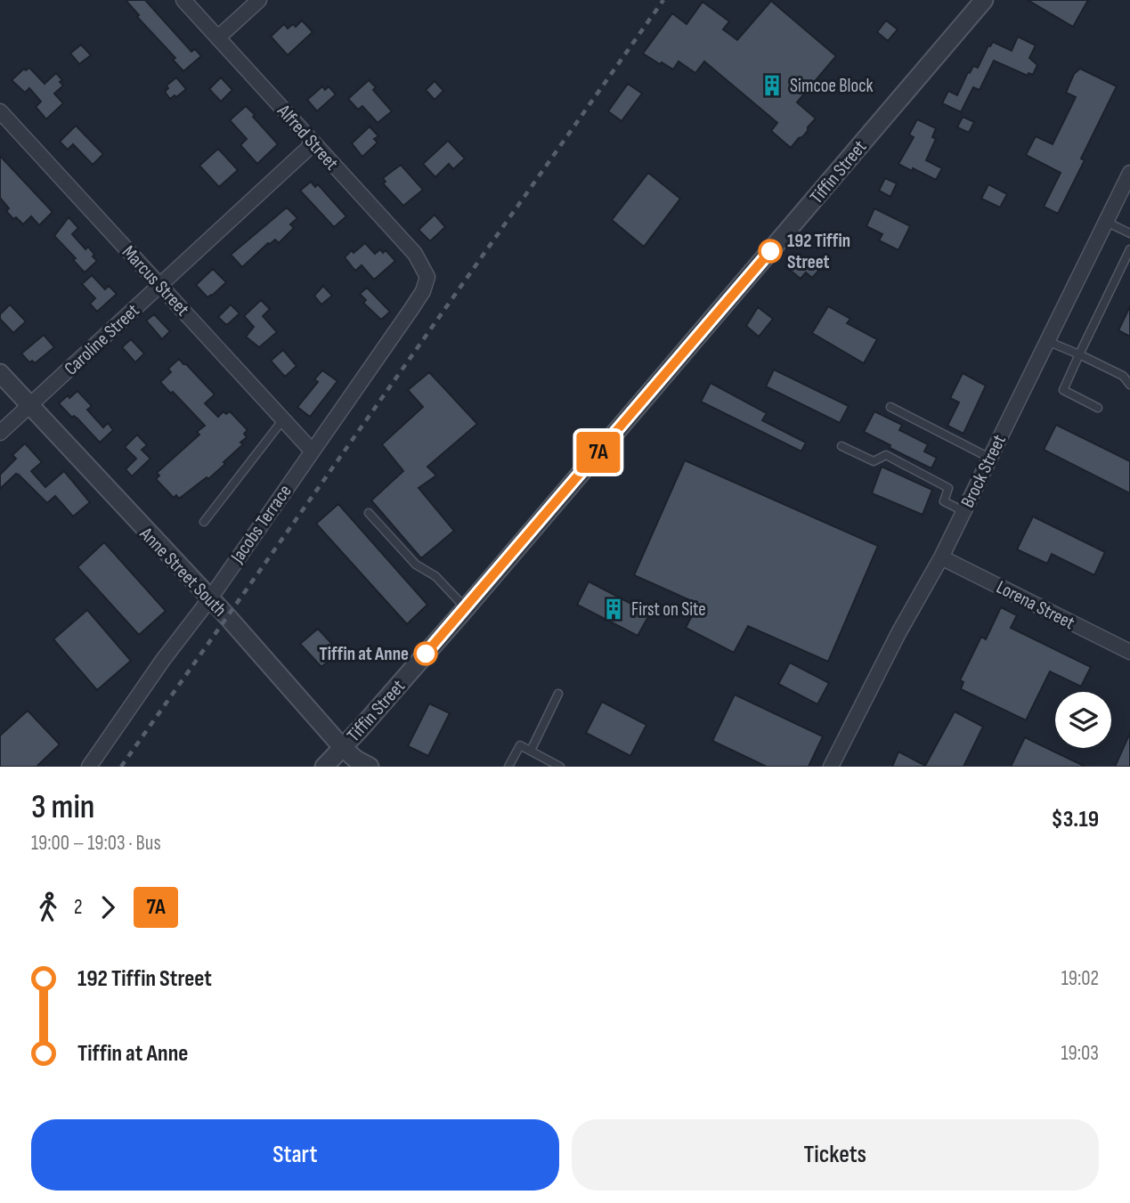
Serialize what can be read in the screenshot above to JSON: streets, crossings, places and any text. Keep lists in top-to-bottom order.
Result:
{
  "streets": {
    "street": [
      "Alfred Street",
      "Tiffin Street",
      "Marcus Street",
      "Caroline Street",
      "Brock Street",
      "Jacobs Terrace",
      "Anne Street South",
      "Lorena Street"
    ]
  },
  "crossings": [
    ["Alfred Street", "Caroline Street"],
    ["Alfred Street", "Jacobs Terrace"],
    ["Tiffin Street", "Anne Street South"],
    ["Marcus Street", "Caroline Street"],
    ["Marcus Street", "Jacobs Terrace"],
    ["Caroline Street", "Anne Street South"],
    ["Brock Street", "Lorena Street"],
    ["Jacobs Terrace", "Anne Street South"]
  ],
  "places": {
    "building": ["Simcoe Block", "First on Site"],
    "other": ["192 Tiffin Street", "Tiffin at Anne"]
  },
  "lines": ["bus line 7A"],
  "page": {
    "on_map": "7A",
    "heading": ["3 min", "19:00 – 19:03 · Bus", "$3.19"],
    "legs": ["2", "7A"],
    "list": [
      {
        "name": "192 Tiffin Street",
        "value": "19:02"
      },
      {
        "name": "Tiffin at Anne",
        "value": "19:03"
      }
    ],
    "buttons": ["Start", "Tickets"]
  }
}
